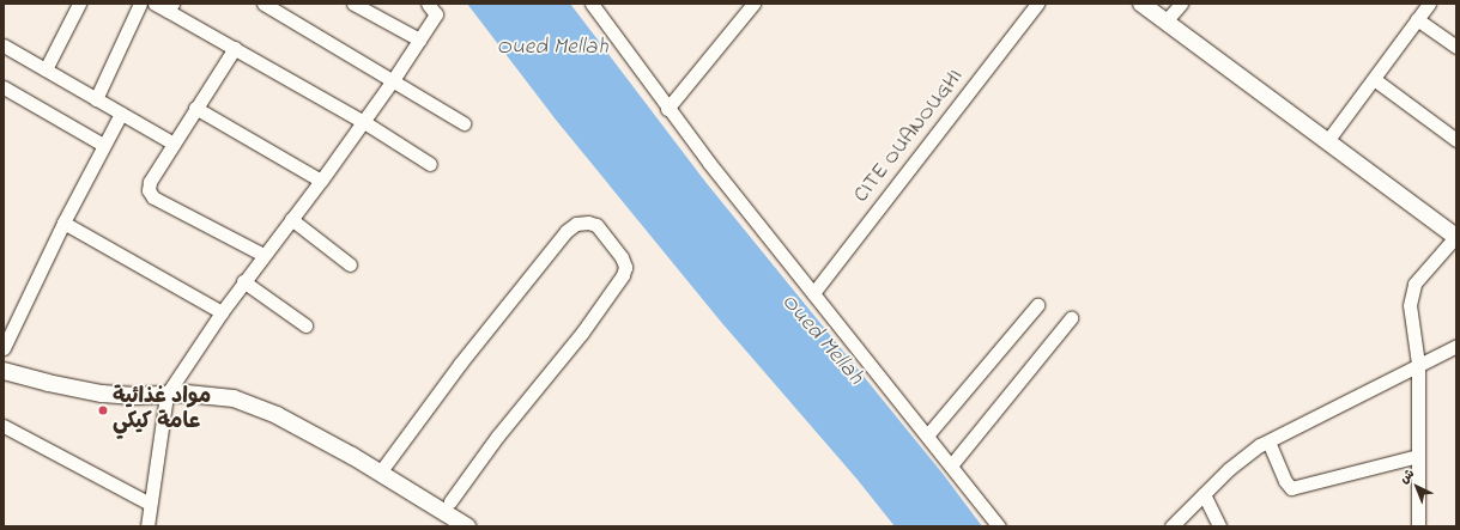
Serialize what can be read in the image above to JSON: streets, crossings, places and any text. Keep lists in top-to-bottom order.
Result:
{
  "streets": {
    "street": ["CITE OUANOUGHI"]
  },
  "water": ["Oued Mellah"],
  "places": ["مواد غذائية عامة كيكي"],
  "north": "top left"
}
